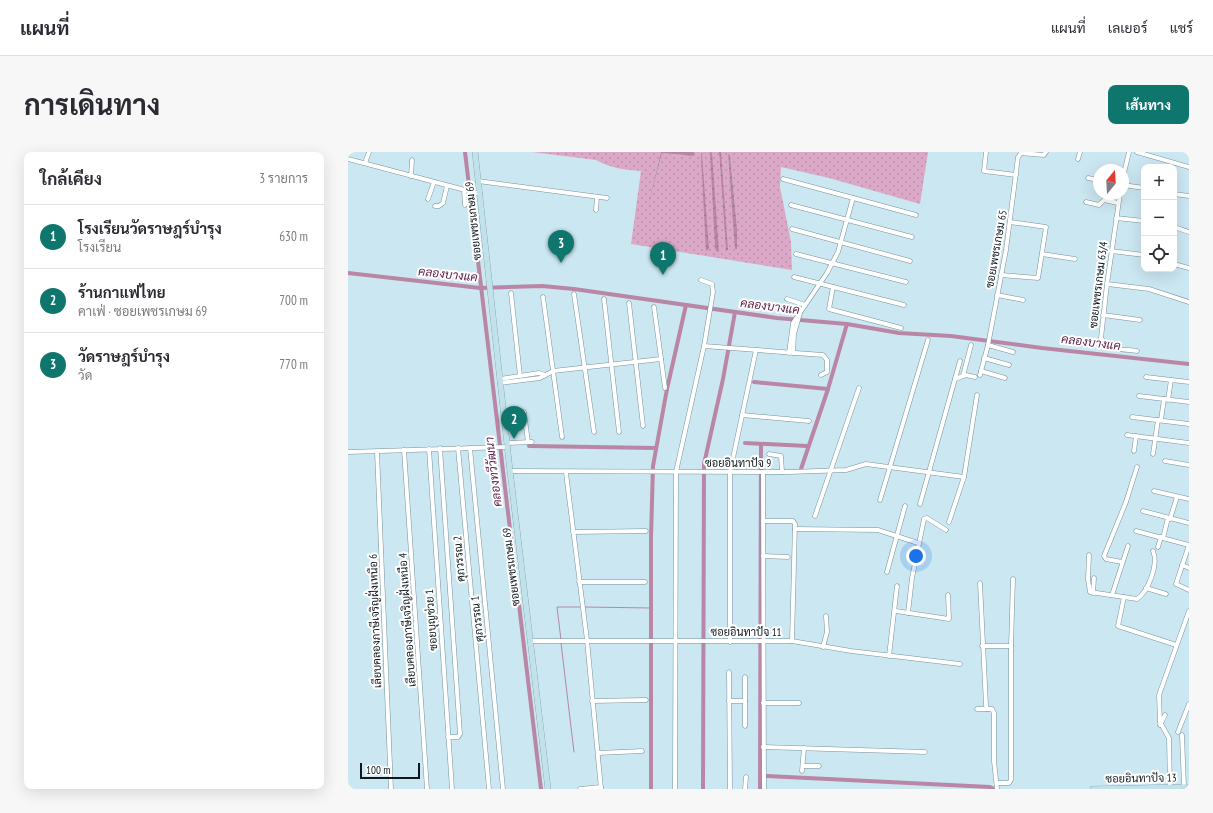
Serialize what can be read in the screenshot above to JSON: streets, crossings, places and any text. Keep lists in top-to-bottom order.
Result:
{
  "streets": {
    "main road": ["ซอยเพชรเกษม 69", "ซอยอินทาปัจ 13"],
    "street": [
      "ซอยเพชรเกษม 65",
      "ซอยเพชรเกษม 63/4",
      "ซอยอินทาปัจ 9",
      "ศุภวรรณ 2",
      "ศุภวรรณ 1",
      "เลียบคลองภาษีเจริญฝั่งเหนือ 4",
      "ซอยบุญช่วย 1",
      "เลียบคลองภาษีเจริญฝั่งเหนือ 6",
      "ซอยอินทาปัจ 11"
    ]
  },
  "crossings": [
    ["ซอยเพชรเกษม 69", "ซอยอินทาปัจ 9"],
    ["ซอยเพชรเกษม 69", "ซอยอินทาปัจ 11"]
  ],
  "water": ["คลองบางแค", "คลองทวีวัฒนา"],
  "scale_bar": "100 m",
  "north": "top",
  "page": {
    "header": "แผนที่",
    "nav": ["แผนที่", "เลเยอร์", "แชร์"],
    "title": "การเดินทาง",
    "buttons": "เส้นทาง",
    "heading": ["ใกล้เคียง", "3 รายการ"],
    "map_buttons": ["+", "−"],
    "list": [
      {
        "mark": "1",
        "name": "โรงเรียนวัดราษฎร์บำรุง",
        "note": "โรงเรียน",
        "value": "630 m"
      },
      {
        "mark": "2",
        "name": "ร้านกาแฟไทย",
        "note": "คาเฟ่ · ซอยเพชรเกษม 69",
        "value": "700 m"
      },
      {
        "mark": "3",
        "name": "วัดราษฎร์บำรุง",
        "note": "วัด",
        "value": "770 m"
      }
    ],
    "pins": ["3", "1", "2"],
    "scale": "100 m"
  }
}
